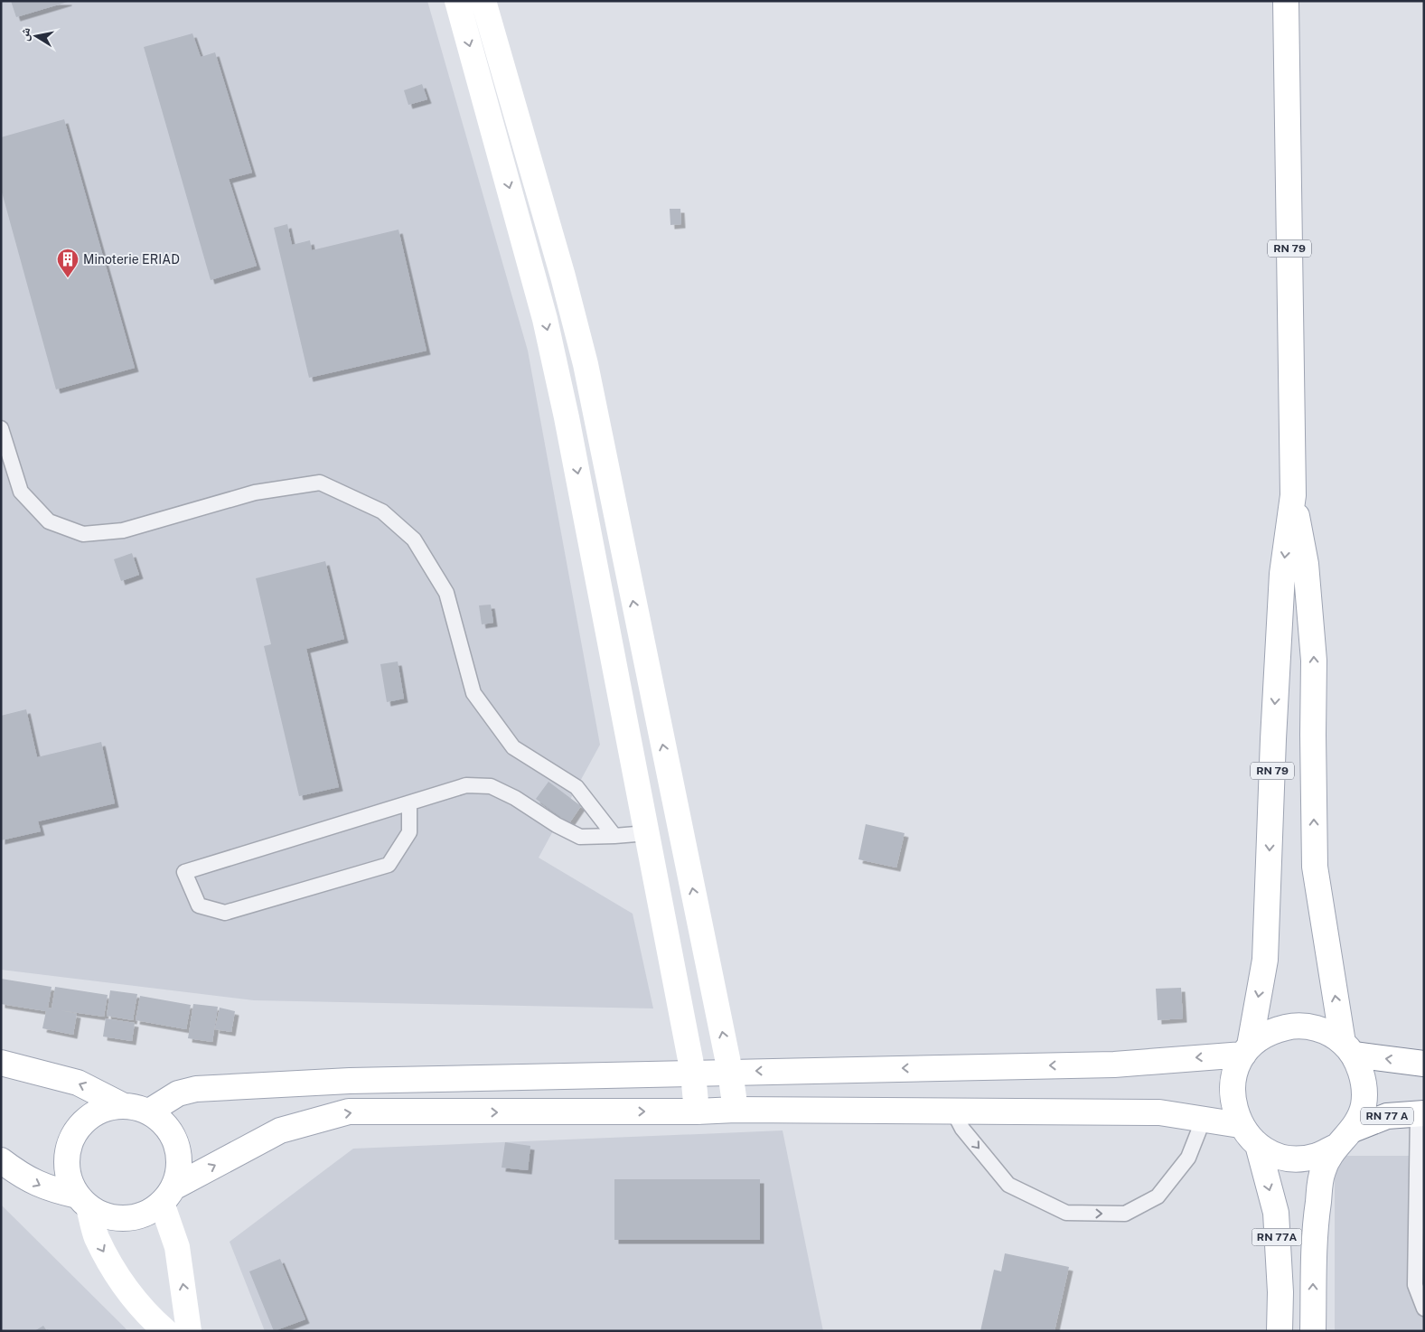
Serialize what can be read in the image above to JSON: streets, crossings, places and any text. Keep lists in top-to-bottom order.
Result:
{
  "streets": {
    "main road": ["RN 79", "RN 77 A", "RN 77A"]
  },
  "crossings": [
    ["RN 79", "RN 77 A"],
    ["RN 79", "RN 77A"],
    ["RN 77 A", "RN 77A"]
  ],
  "places": {
    "building": ["Minoterie ERIAD"]
  },
  "north": "left"
}
